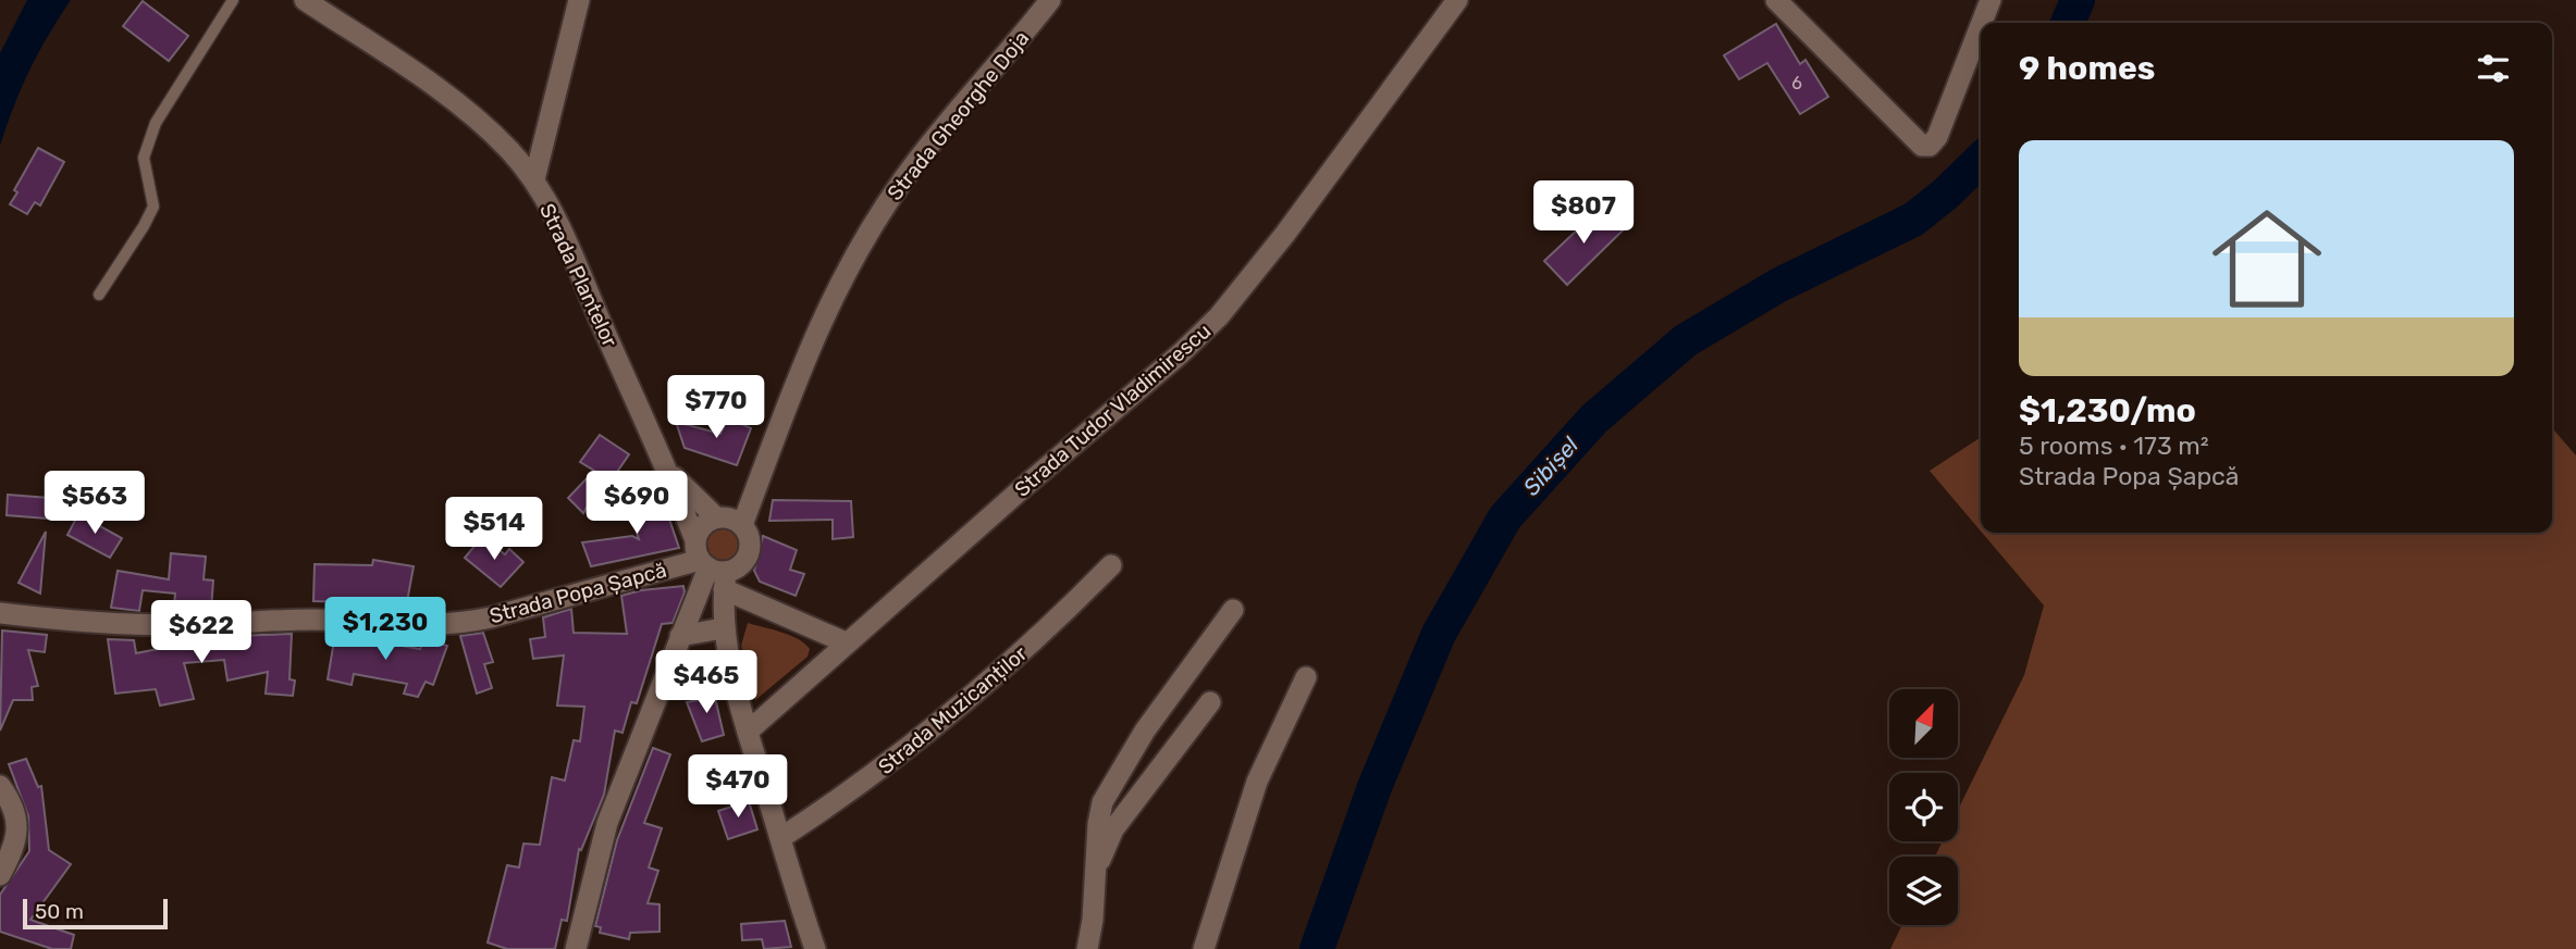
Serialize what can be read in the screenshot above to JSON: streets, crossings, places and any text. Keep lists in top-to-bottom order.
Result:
{
  "streets": {
    "street": [
      "Strada Gheorghe Doja",
      "Strada Plantelor",
      "Strada Tudor Vladimirescu",
      "Strada Popa Șapcă",
      "Strada Muzicanților"
    ]
  },
  "crossings": [
    ["Strada Gheorghe Doja", "Strada Plantelor"],
    ["Strada Gheorghe Doja", "Strada Popa Șapcă"],
    ["Strada Plantelor", "Strada Tudor Vladimirescu"],
    ["Strada Plantelor", "Strada Popa Șapcă"],
    ["Strada Plantelor", "Strada Muzicanților"]
  ],
  "water": ["Sibișel"],
  "house_numbers": ["6"],
  "scale_bar": "50 m",
  "north": "top right",
  "page": {
    "heading": "9 homes",
    "list": [
      {
        "name": "$1,230/mo",
        "note": "5 rooms · 173 m² · Strada Popa Șapcă"
      }
    ],
    "price": [
      "$807",
      "$770",
      "$563",
      "$690",
      "$514",
      "$1,230",
      "$622",
      "$465",
      "$470"
    ],
    "scale": "50 m"
  }
}
